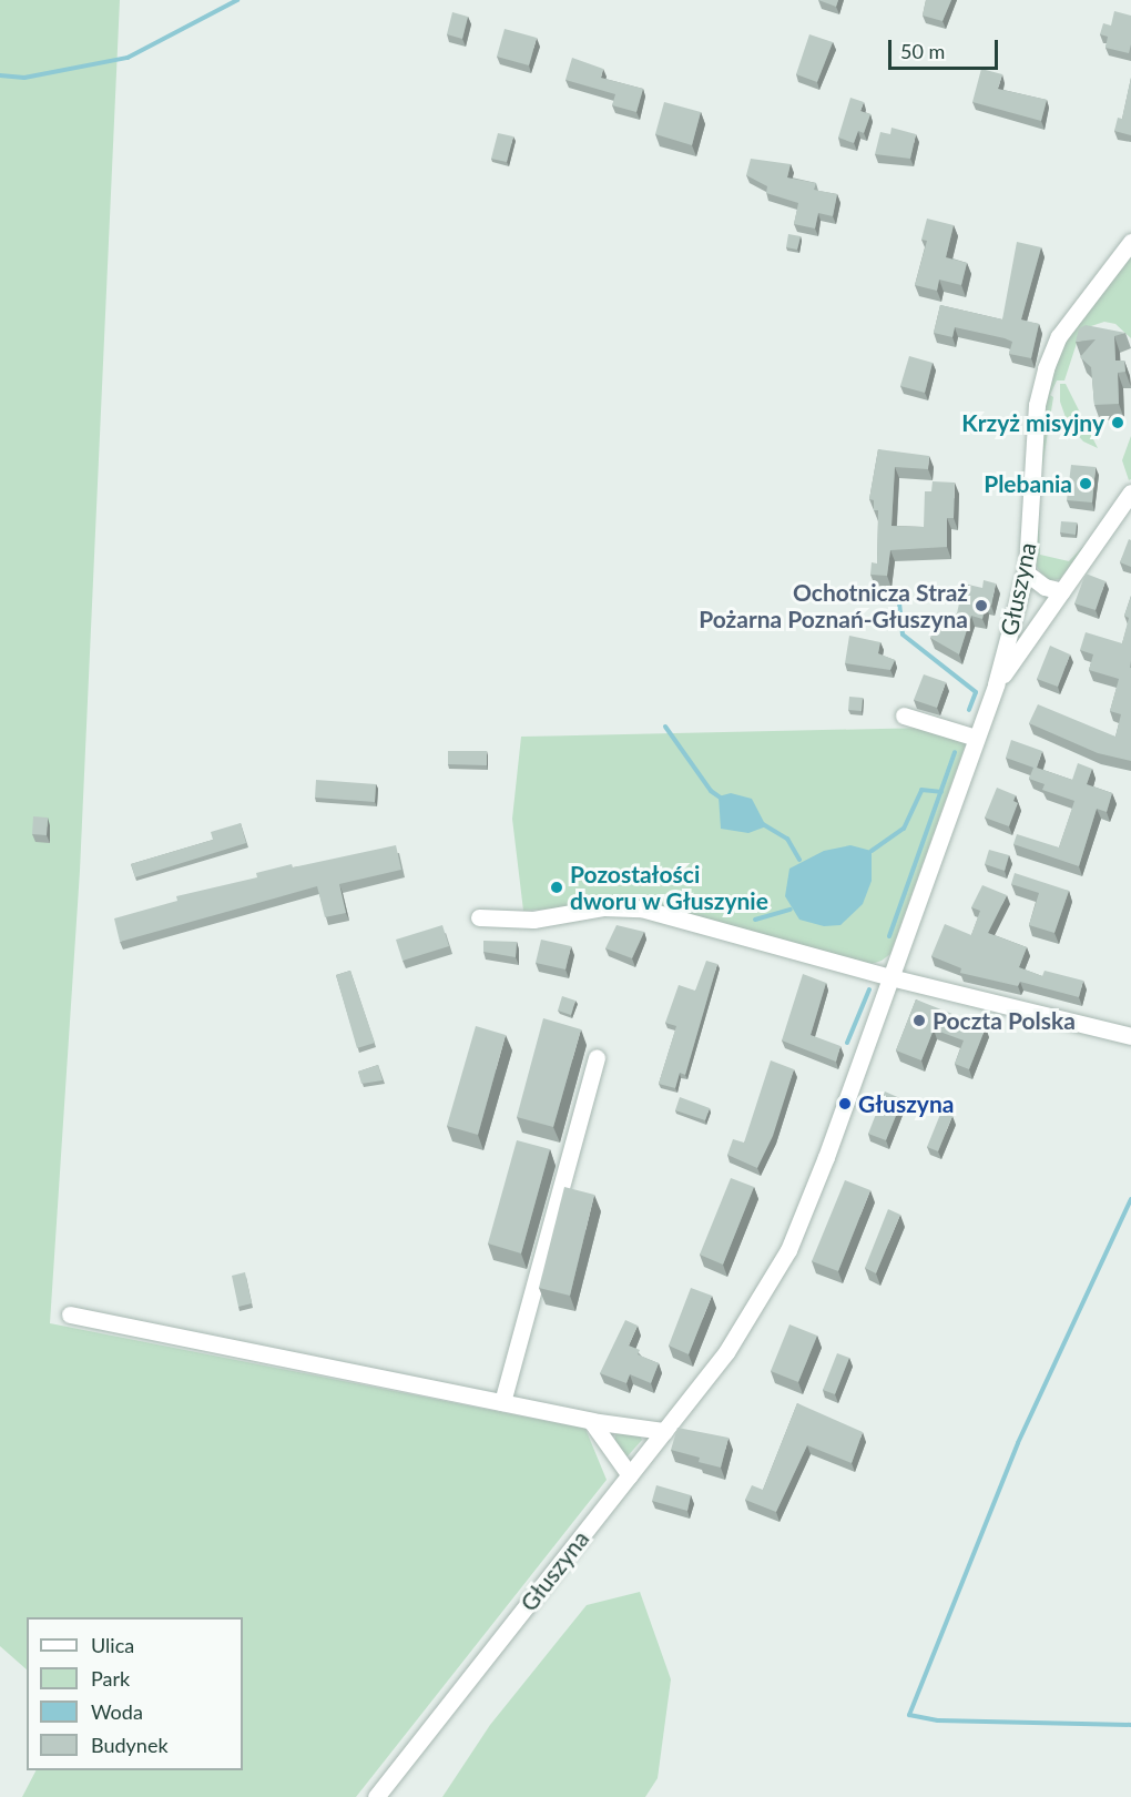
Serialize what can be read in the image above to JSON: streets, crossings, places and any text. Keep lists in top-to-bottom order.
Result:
{
  "streets": {
    "street": ["Głuszyna"]
  },
  "places": [
    "Krzyż misyjny",
    "Plebania",
    "Ochotnicza Straż Pożarna Poznań-Głuszyna",
    "Pozostałości dworu w Głuszynie",
    "Poczta Polska",
    "Głuszyna"
  ],
  "legend": [
    "Ulica",
    "Park",
    "Woda",
    "Budynek"
  ],
  "scale_bar": "50 m"
}
